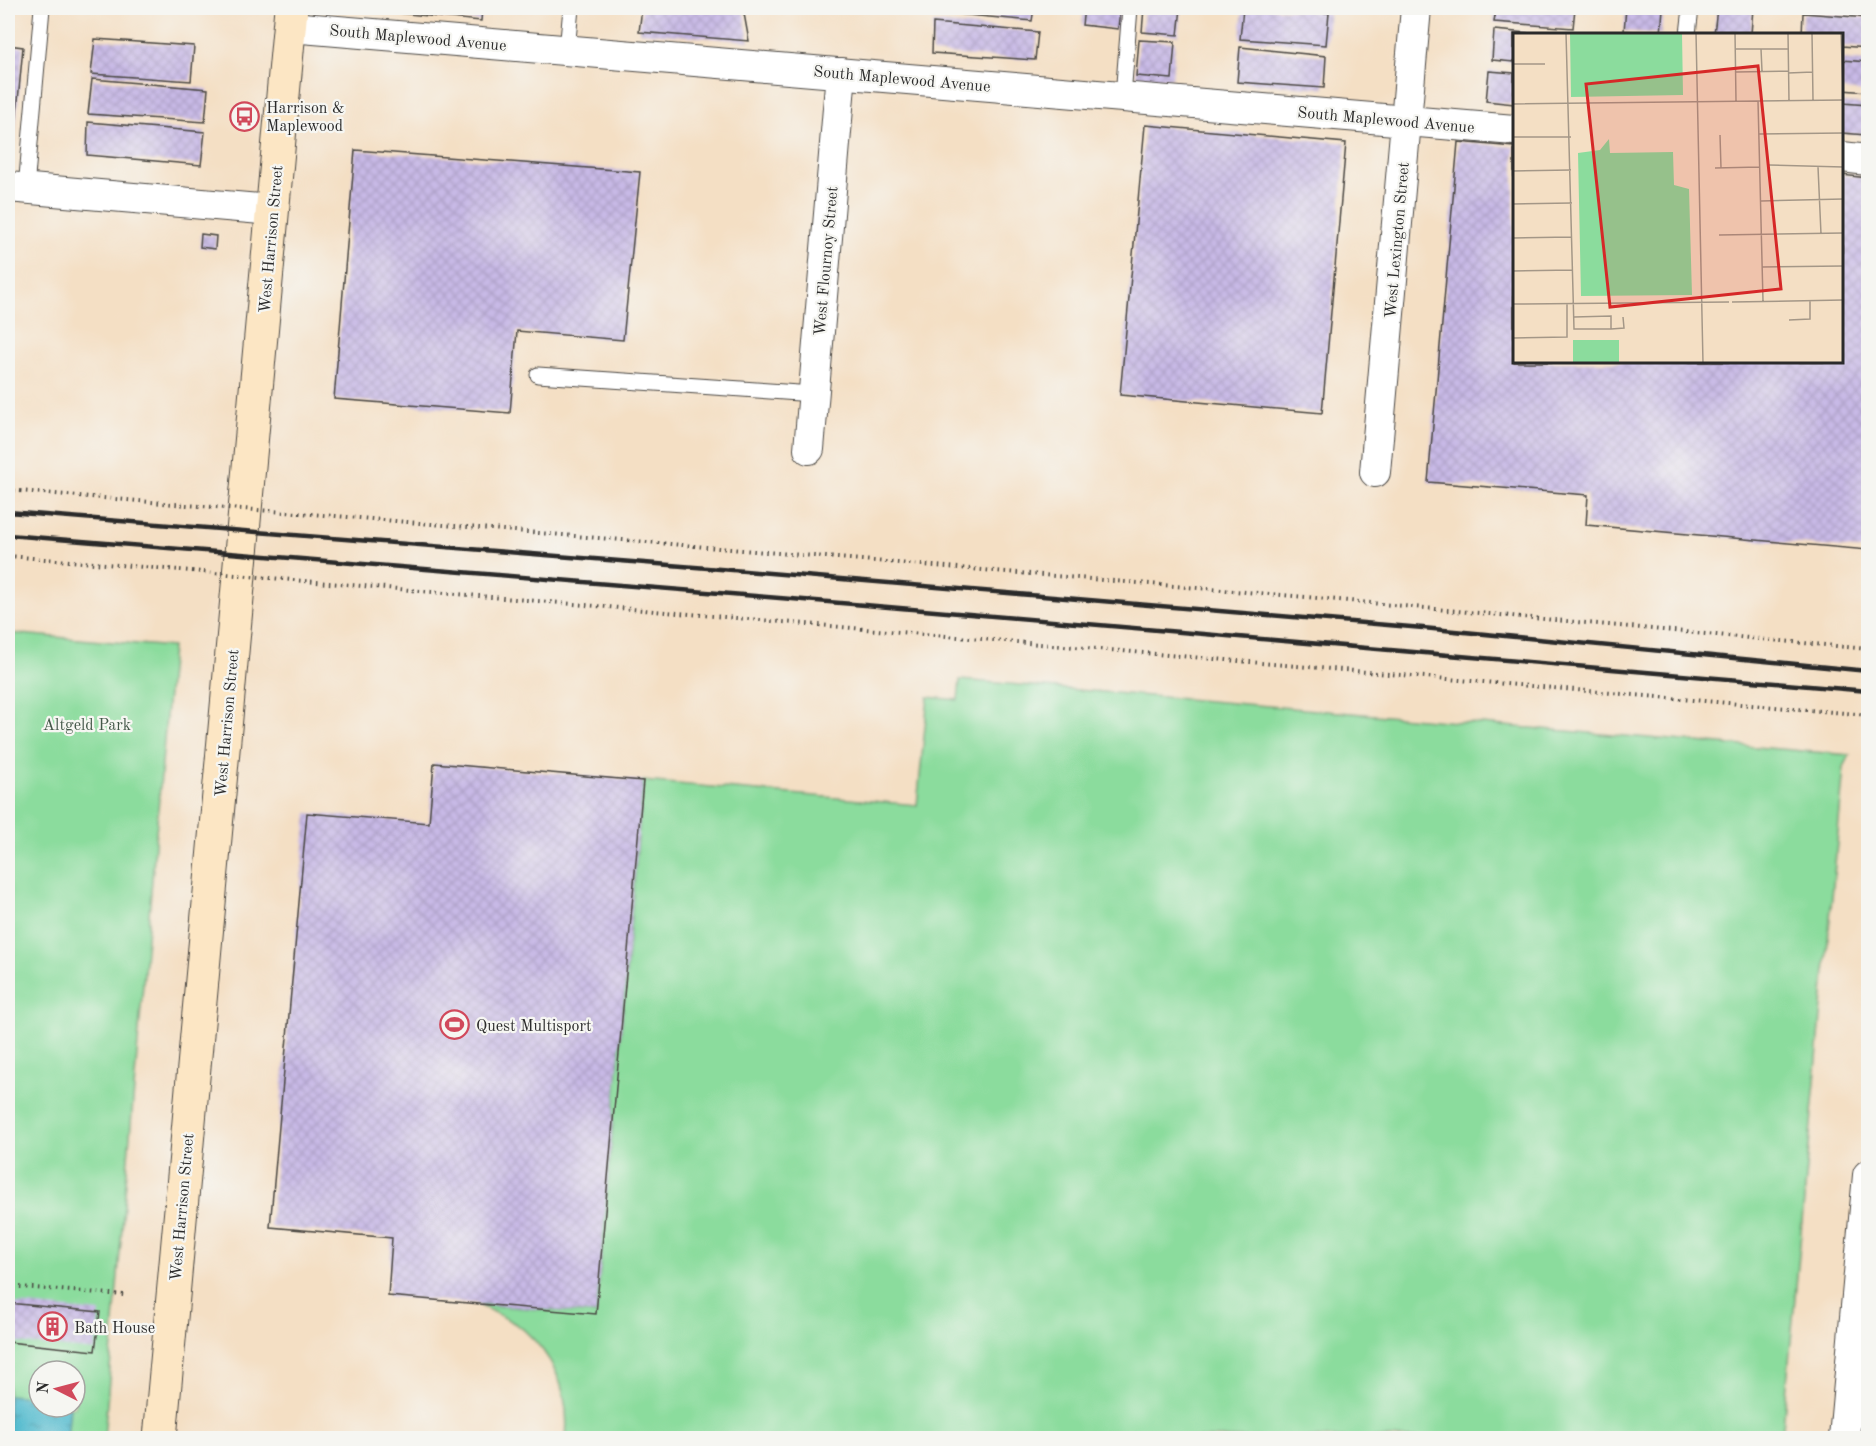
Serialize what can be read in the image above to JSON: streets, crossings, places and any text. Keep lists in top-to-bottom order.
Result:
{
  "streets": {
    "street": [
      "South Maplewood Avenue",
      "West Harrison Street",
      "West Lexington Street",
      "West Flournoy Street"
    ]
  },
  "crossings": [
    ["South Maplewood Avenue", "West Harrison Street"],
    ["South Maplewood Avenue", "West Lexington Street"],
    ["South Maplewood Avenue", "West Flournoy Street"]
  ],
  "parks": ["Altgeld Park"],
  "places": {
    "bus stop": ["Harrison & Maplewood"],
    "sports": ["Quest Multisport"],
    "building": ["Bath House"]
  },
  "north": "left"
}
